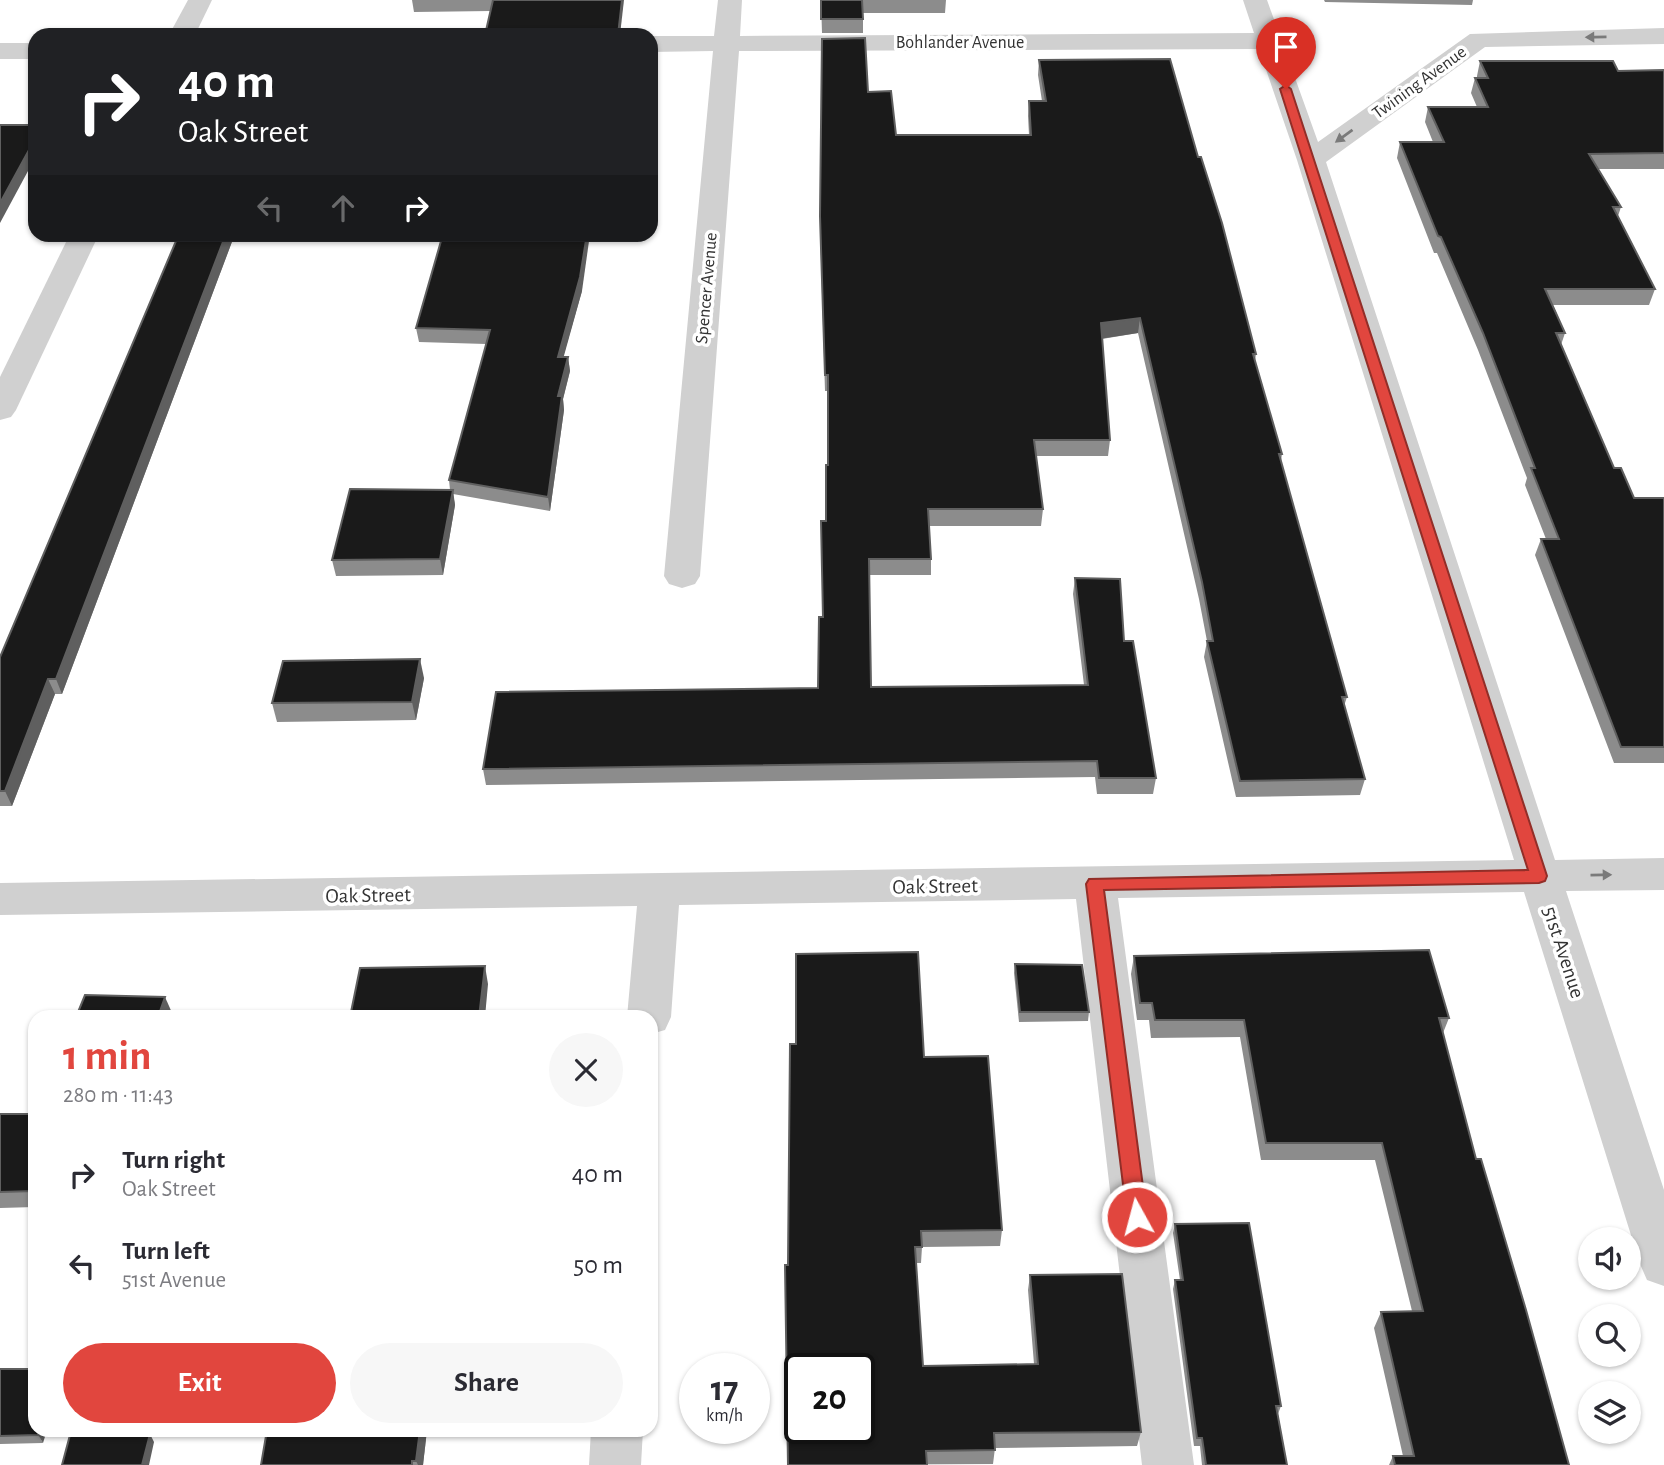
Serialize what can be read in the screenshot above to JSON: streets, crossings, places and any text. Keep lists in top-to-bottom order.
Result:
{
  "streets": {
    "street": [
      "Bohlander Avenue",
      "Twining Avenue",
      "Spencer Avenue",
      "Oak Street",
      "51st Avenue"
    ]
  },
  "crossings": [
    ["Bohlander Avenue", "Spencer Avenue"],
    ["Bohlander Avenue", "51st Avenue"],
    ["Twining Avenue", "51st Avenue"],
    ["Oak Street", "51st Avenue"]
  ],
  "one_way": ["Twining Avenue"],
  "page": {
    "turn": ["40 m", "Oak Street"],
    "heading": ["1 min", "280 m · 11:43"],
    "list": [
      {
        "name": "Turn right",
        "note": "Oak Street",
        "value": "40 m"
      },
      {
        "name": "Turn left",
        "note": "51st Avenue",
        "value": "50 m"
      }
    ],
    "buttons": ["Exit", "Share"],
    "speed": "17 km/h",
    "limit": "20"
  }
}
